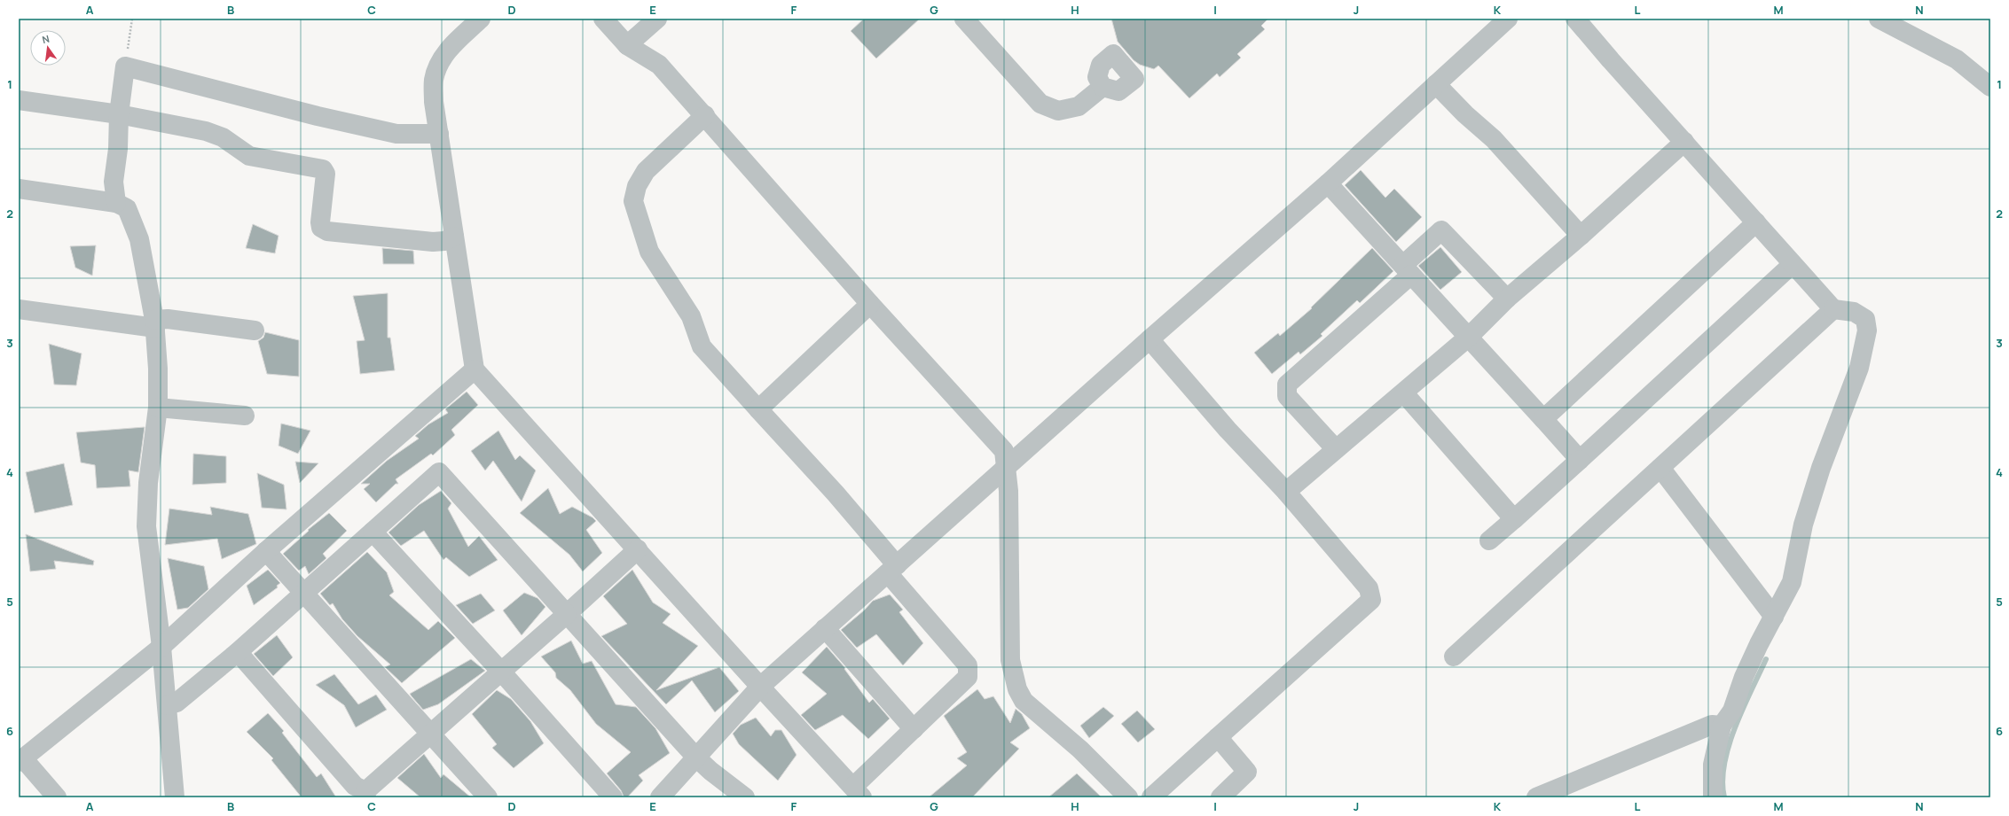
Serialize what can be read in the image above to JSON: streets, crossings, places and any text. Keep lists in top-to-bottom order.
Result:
{
  "north": "top",
  "grid": {
    "columns": [
      "A",
      "B",
      "C",
      "D",
      "E",
      "F",
      "G",
      "H",
      "I",
      "J",
      "K",
      "L",
      "M",
      "N"
    ],
    "rows": [
      "1",
      "2",
      "3",
      "4",
      "5",
      "6"
    ]
  }
}
